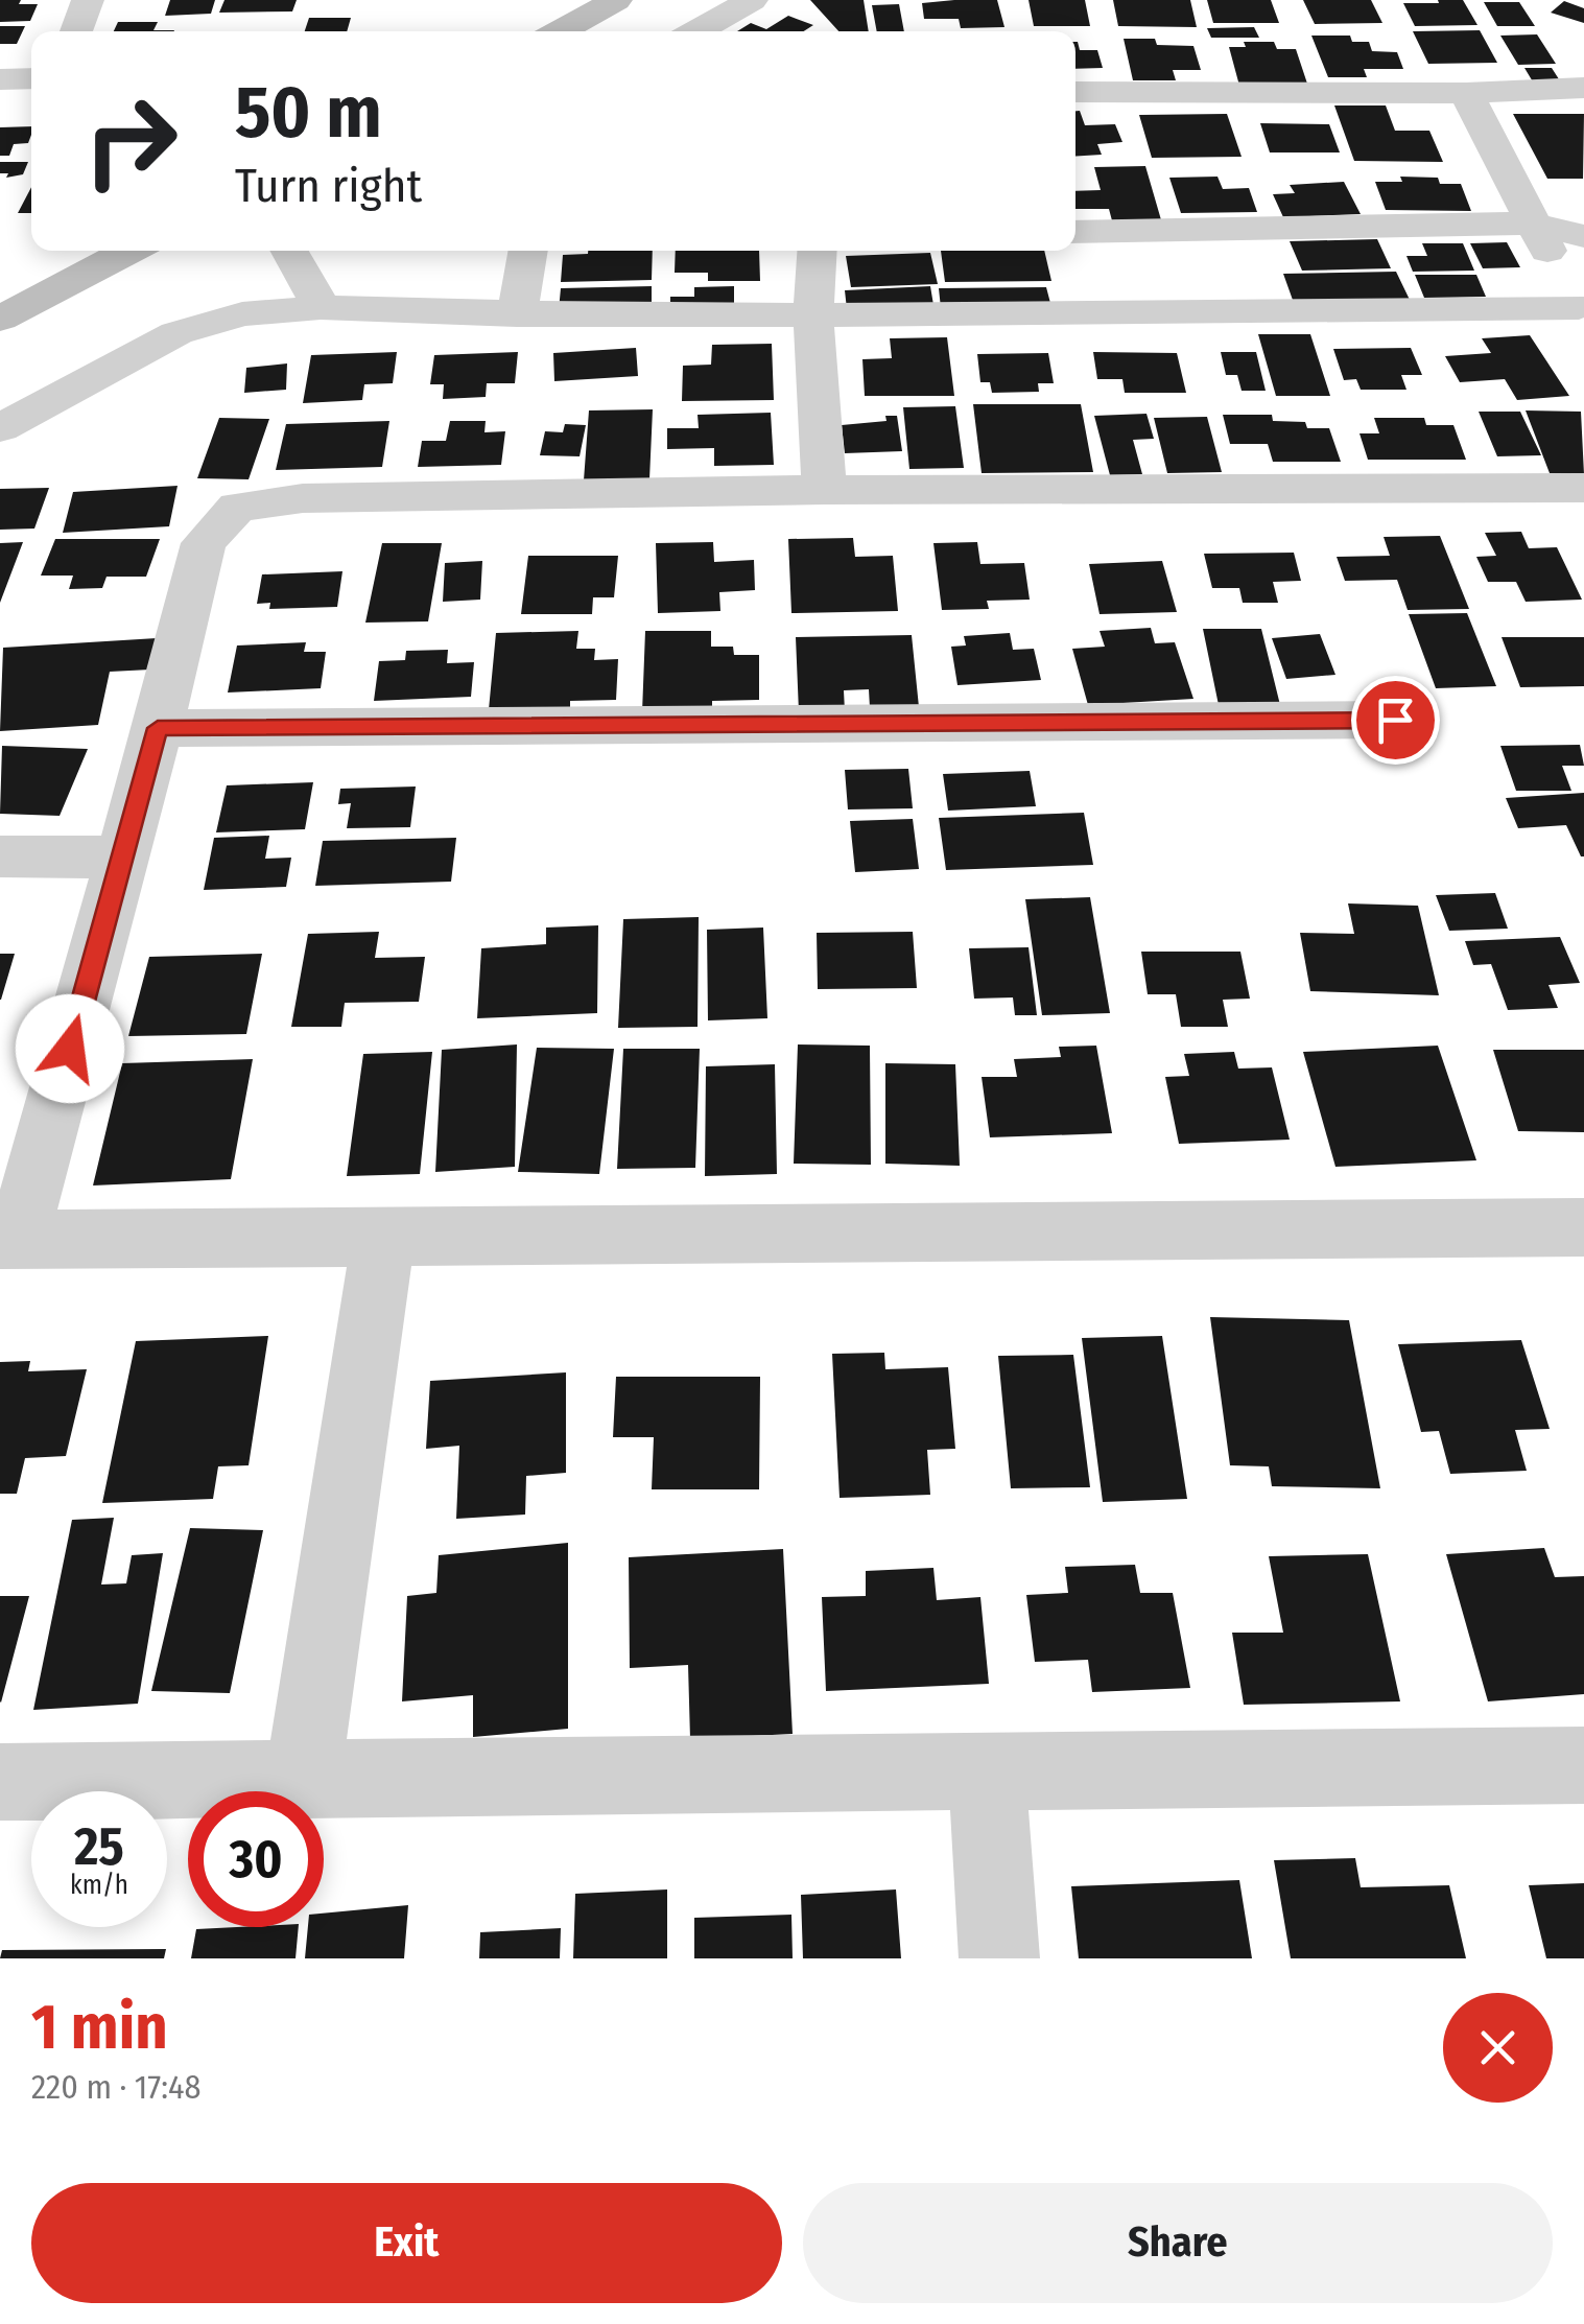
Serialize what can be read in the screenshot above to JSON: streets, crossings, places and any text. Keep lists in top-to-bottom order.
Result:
{
  "page": {
    "turn": ["50 m", "Turn right"],
    "speed": "25 km/h",
    "limit": "30",
    "heading": ["1 min", "220 m · 17:48"],
    "buttons": ["Exit", "Share"]
  }
}
